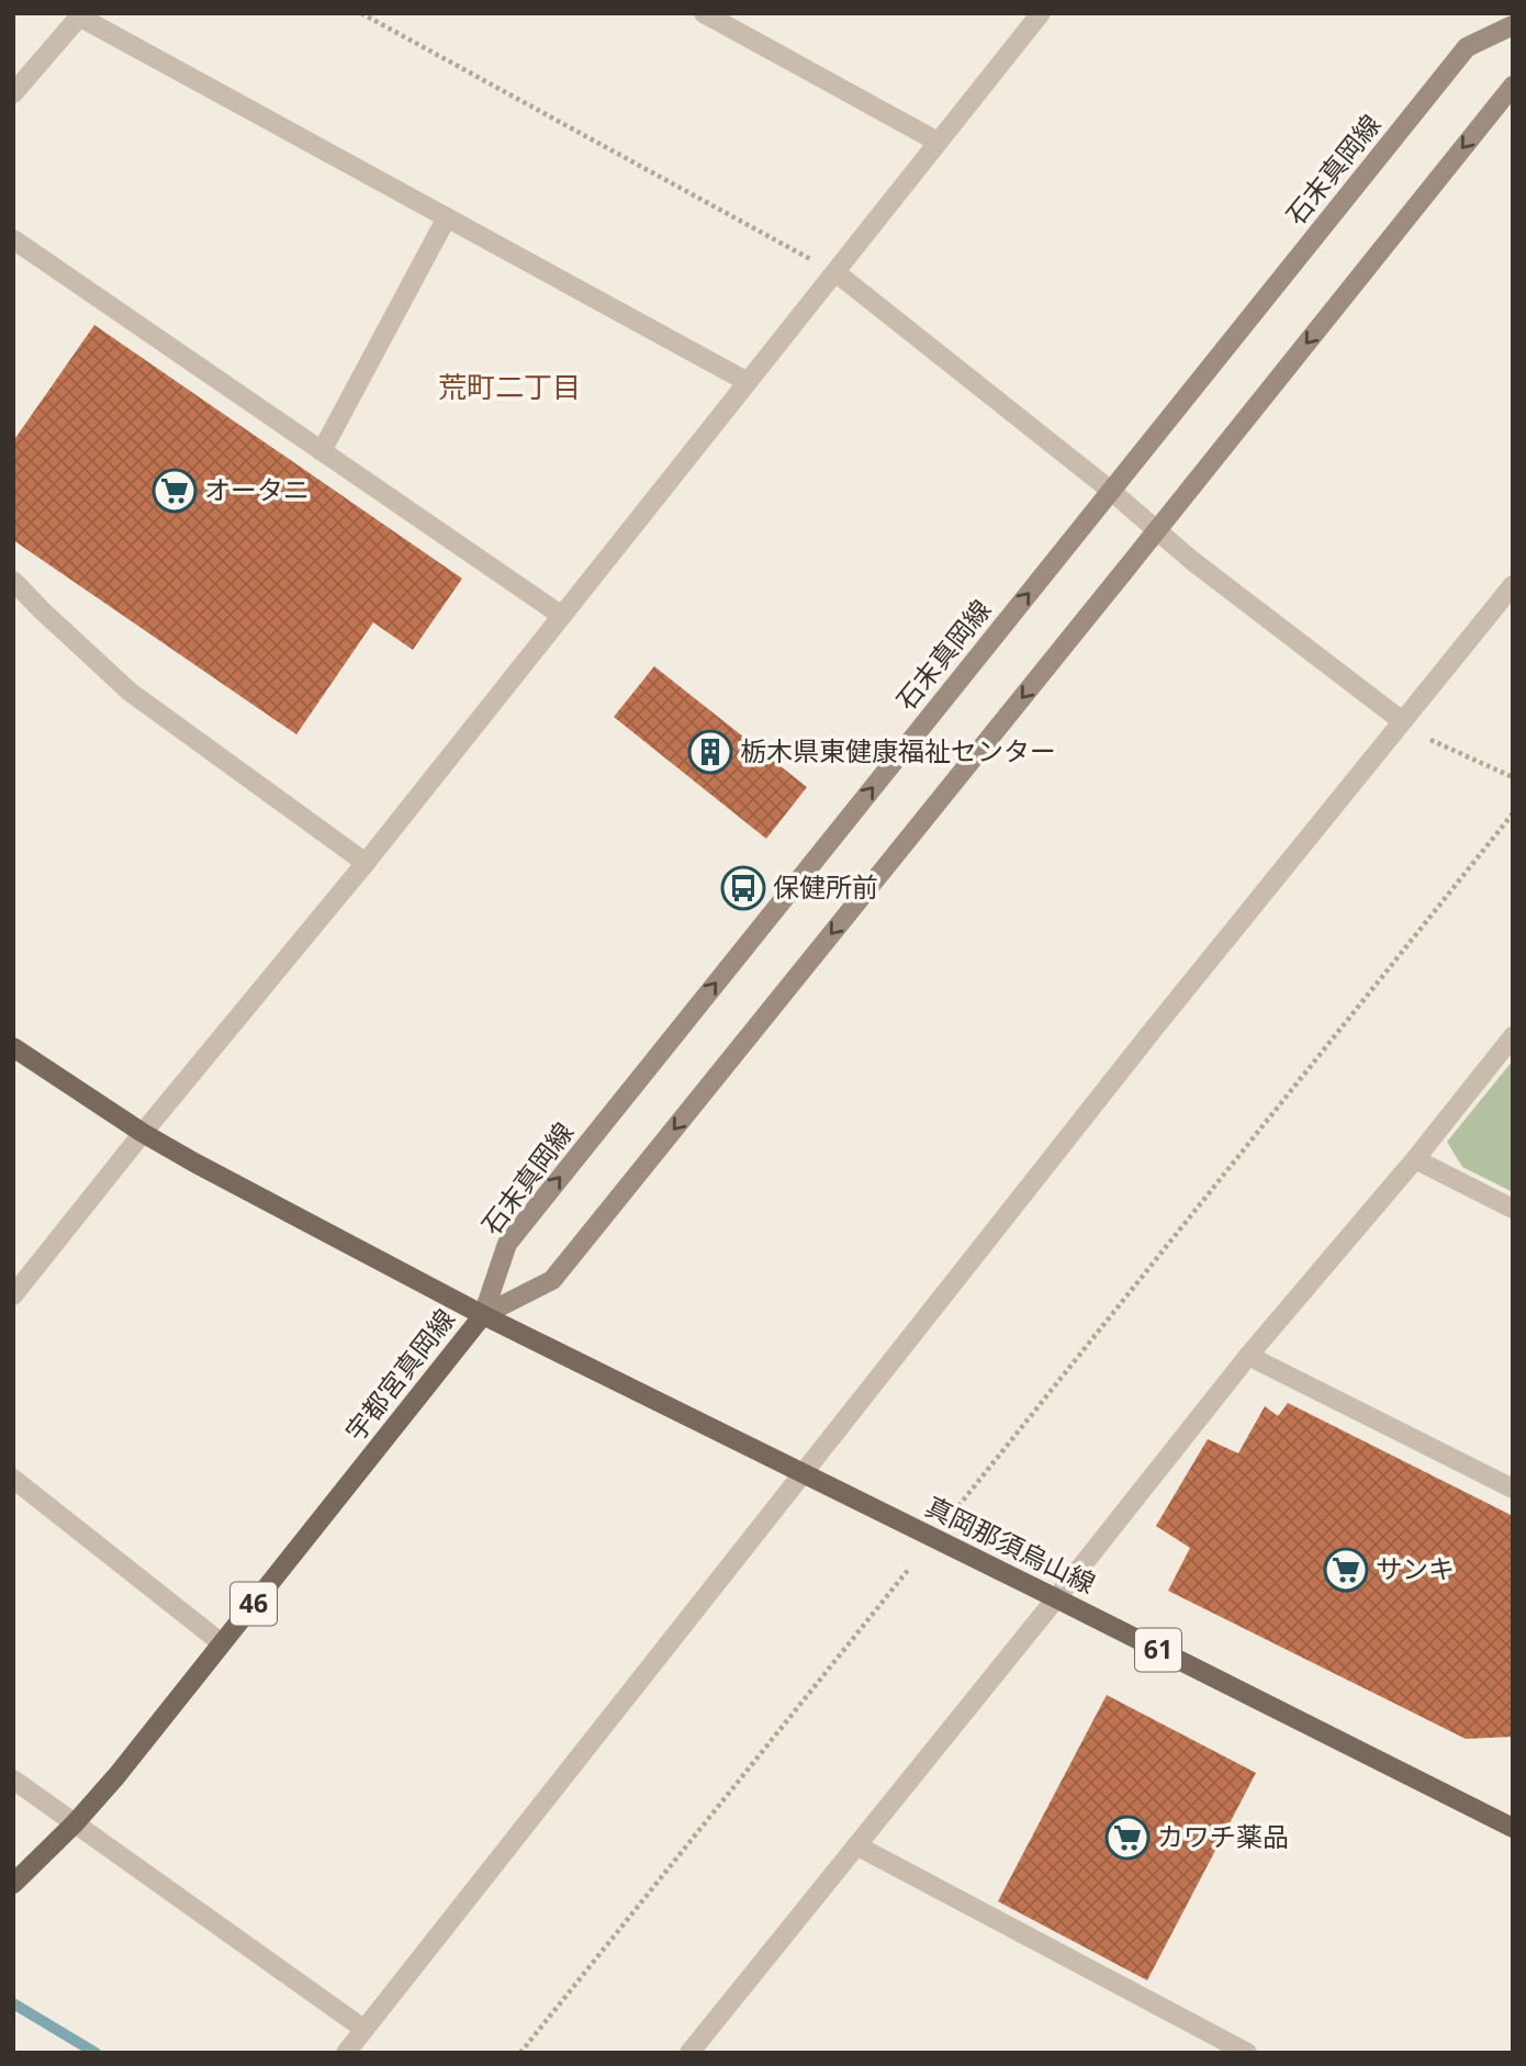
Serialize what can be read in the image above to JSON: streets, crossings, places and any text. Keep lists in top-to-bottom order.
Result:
{
  "streets": {
    "main road": [
      "石末真岡線",
      "宇都宮真岡線",
      "真岡那須烏山線",
      "46",
      "61"
    ]
  },
  "crossings": [
    ["石末真岡線", "宇都宮真岡線"],
    ["石末真岡線", "真岡那須烏山線"],
    ["宇都宮真岡線", "真岡那須烏山線"]
  ],
  "districts": ["荒町二丁目"],
  "places": {
    "supermarket": ["オータニ", "サンキ", "カワチ薬品"],
    "building": ["栃木県東健康福祉センター"],
    "bus stop": ["保健所前"]
  }
}
